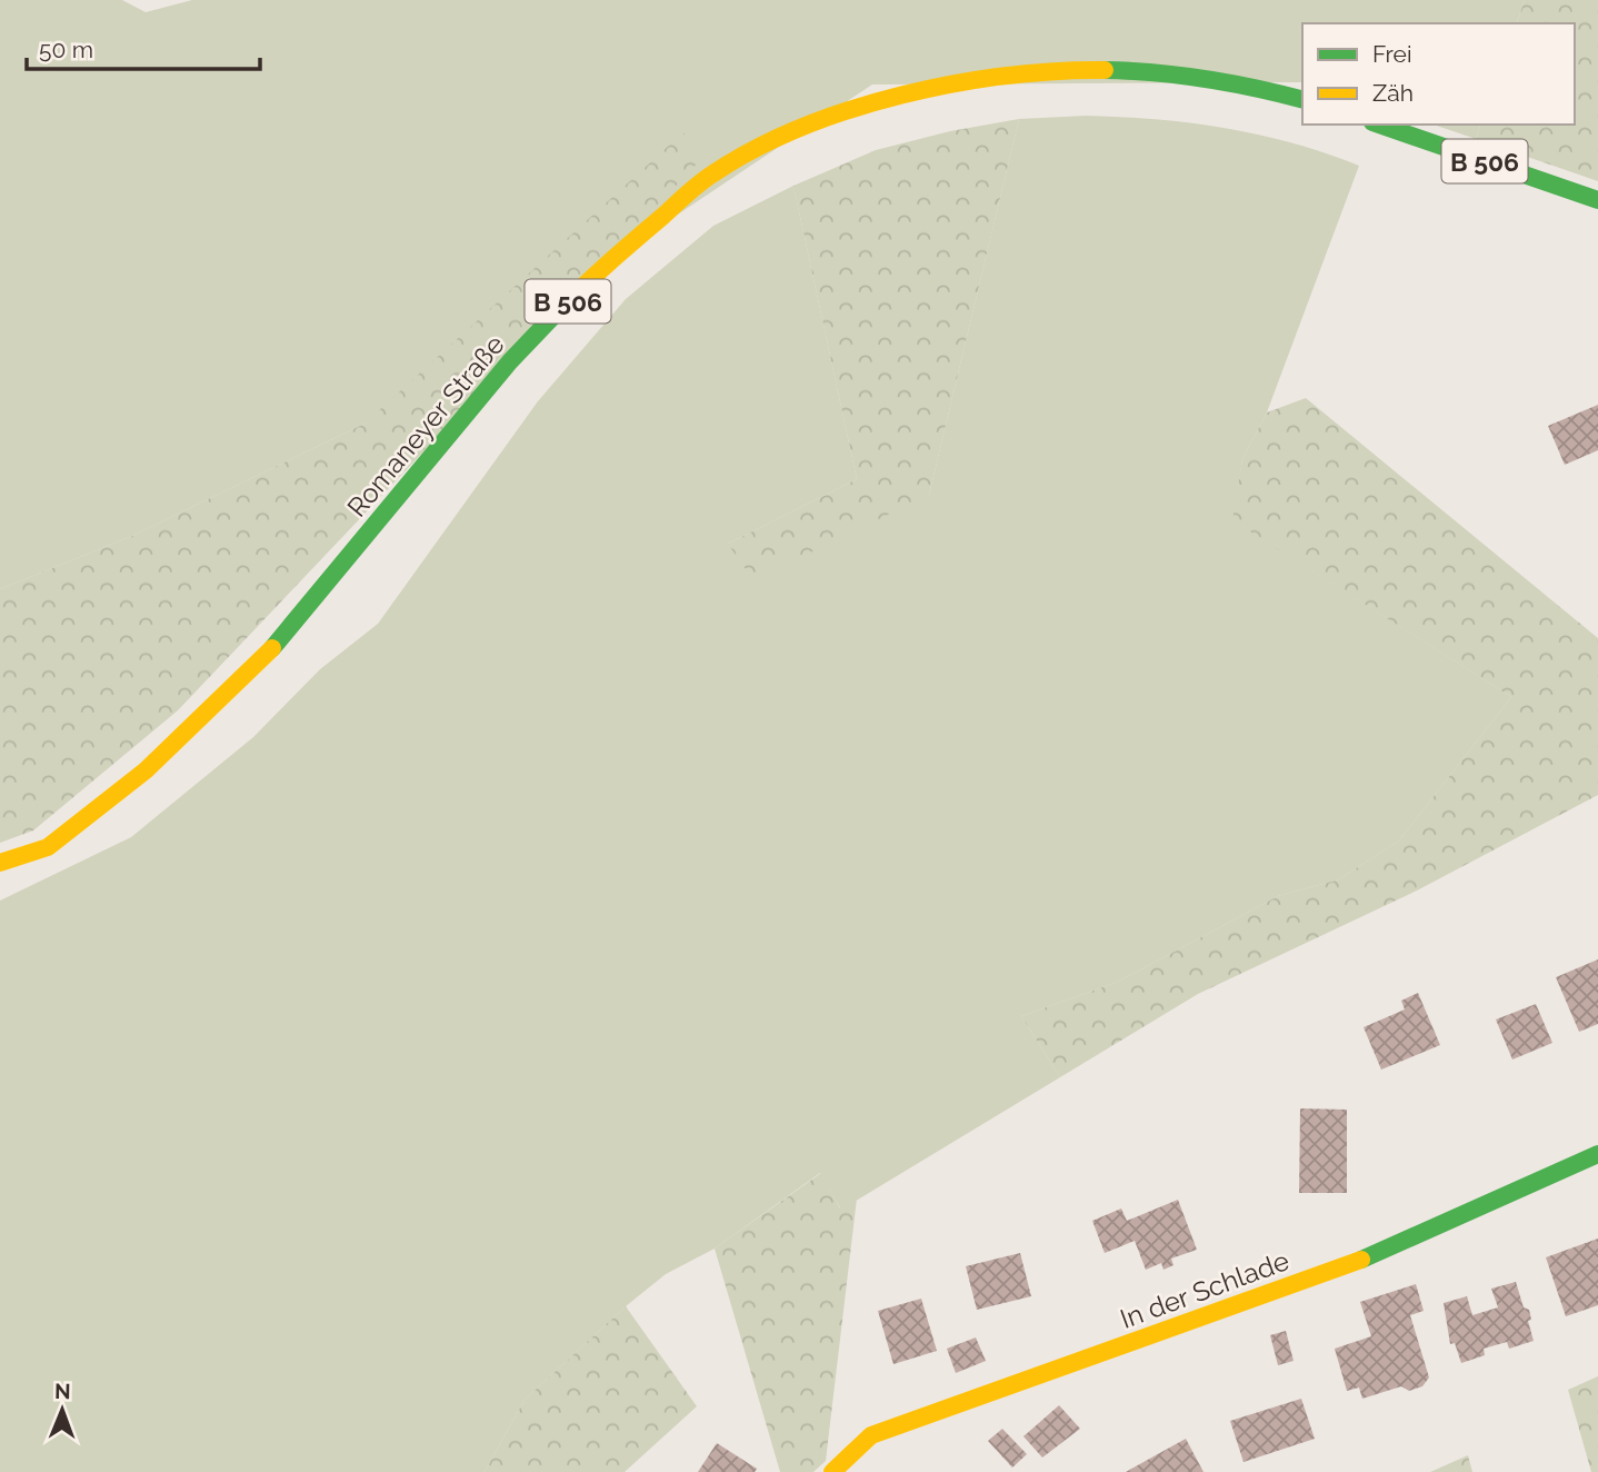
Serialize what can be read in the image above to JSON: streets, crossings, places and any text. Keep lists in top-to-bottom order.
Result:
{
  "streets": {
    "main road": ["B 506", "Romaneyer Straße", "In der Schlade"]
  },
  "legend": ["Frei", "Zäh"],
  "scale_bar": "50 m",
  "north": "top"
}
